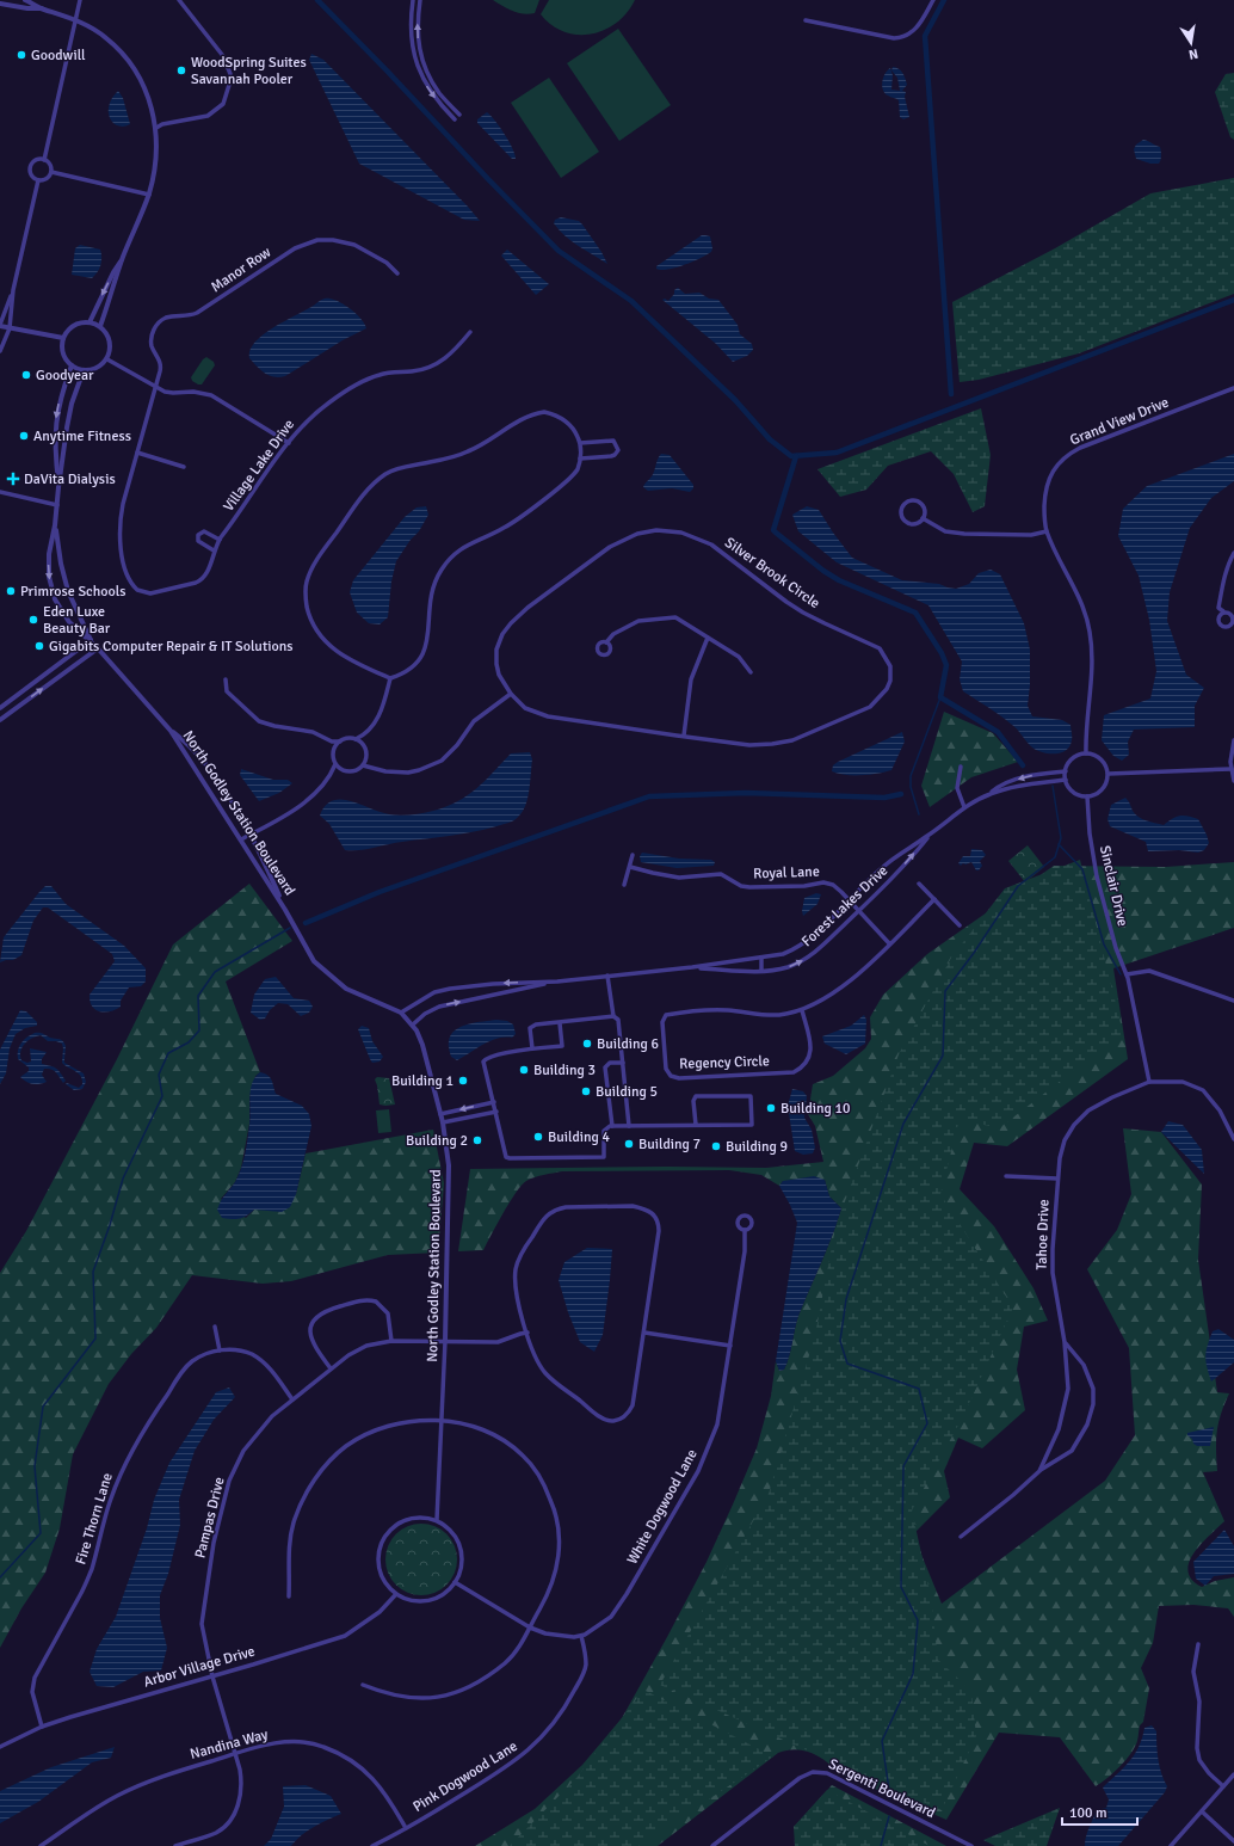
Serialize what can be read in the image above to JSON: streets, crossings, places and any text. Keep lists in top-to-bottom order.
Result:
{
  "streets": {
    "street": [
      "Manor Row",
      "Grand View Drive",
      "Village Lake Drive",
      "Silver Brook Circle",
      "North Godley Station Boulevard",
      "Royal Lane",
      "Sinclair Drive",
      "Forest Lakes Drive",
      "Regency Circle",
      "Tahoe Drive",
      "White Dogwood Lane",
      "Pampas Drive",
      "Fire Thorn Lane",
      "Arbor Village Drive",
      "Nandina Way",
      "Pink Dogwood Lane",
      "Sergenti Boulevard"
    ]
  },
  "crossings": [
    ["Manor Row", "Village Lake Drive"],
    ["Grand View Drive", "Sinclair Drive"],
    ["Grand View Drive", "Forest Lakes Drive"],
    ["North Godley Station Boulevard", "Forest Lakes Drive"],
    ["North Godley Station Boulevard", "Pampas Drive"],
    ["North Godley Station Boulevard", "Arbor Village Drive"],
    ["Royal Lane", "Forest Lakes Drive"],
    ["Royal Lane", "Regency Circle"],
    ["Sinclair Drive", "Forest Lakes Drive"],
    ["White Dogwood Lane", "Pink Dogwood Lane"],
    ["Pampas Drive", "Fire Thorn Lane"],
    ["Pampas Drive", "Arbor Village Drive"],
    ["Pampas Drive", "Nandina Way"],
    ["Fire Thorn Lane", "Arbor Village Drive"],
    ["Nandina Way", "Pink Dogwood Lane"]
  ],
  "places": {
    "other": [
      "Goodwill",
      "WoodSpring Suites Savannah Pooler",
      "Goodyear",
      "Anytime Fitness",
      "Primrose Schools",
      "Eden Luxe Beauty Bar",
      "Gigabits Computer Repair & IT Solutions",
      "Building 6",
      "Building 3",
      "Building 1",
      "Building 5",
      "Building 10",
      "Building 4",
      "Building 2",
      "Building 7",
      "Building 9"
    ],
    "health": ["DaVita Dialysis"]
  },
  "scale_bar": "100 m",
  "north": "bottom"
}
